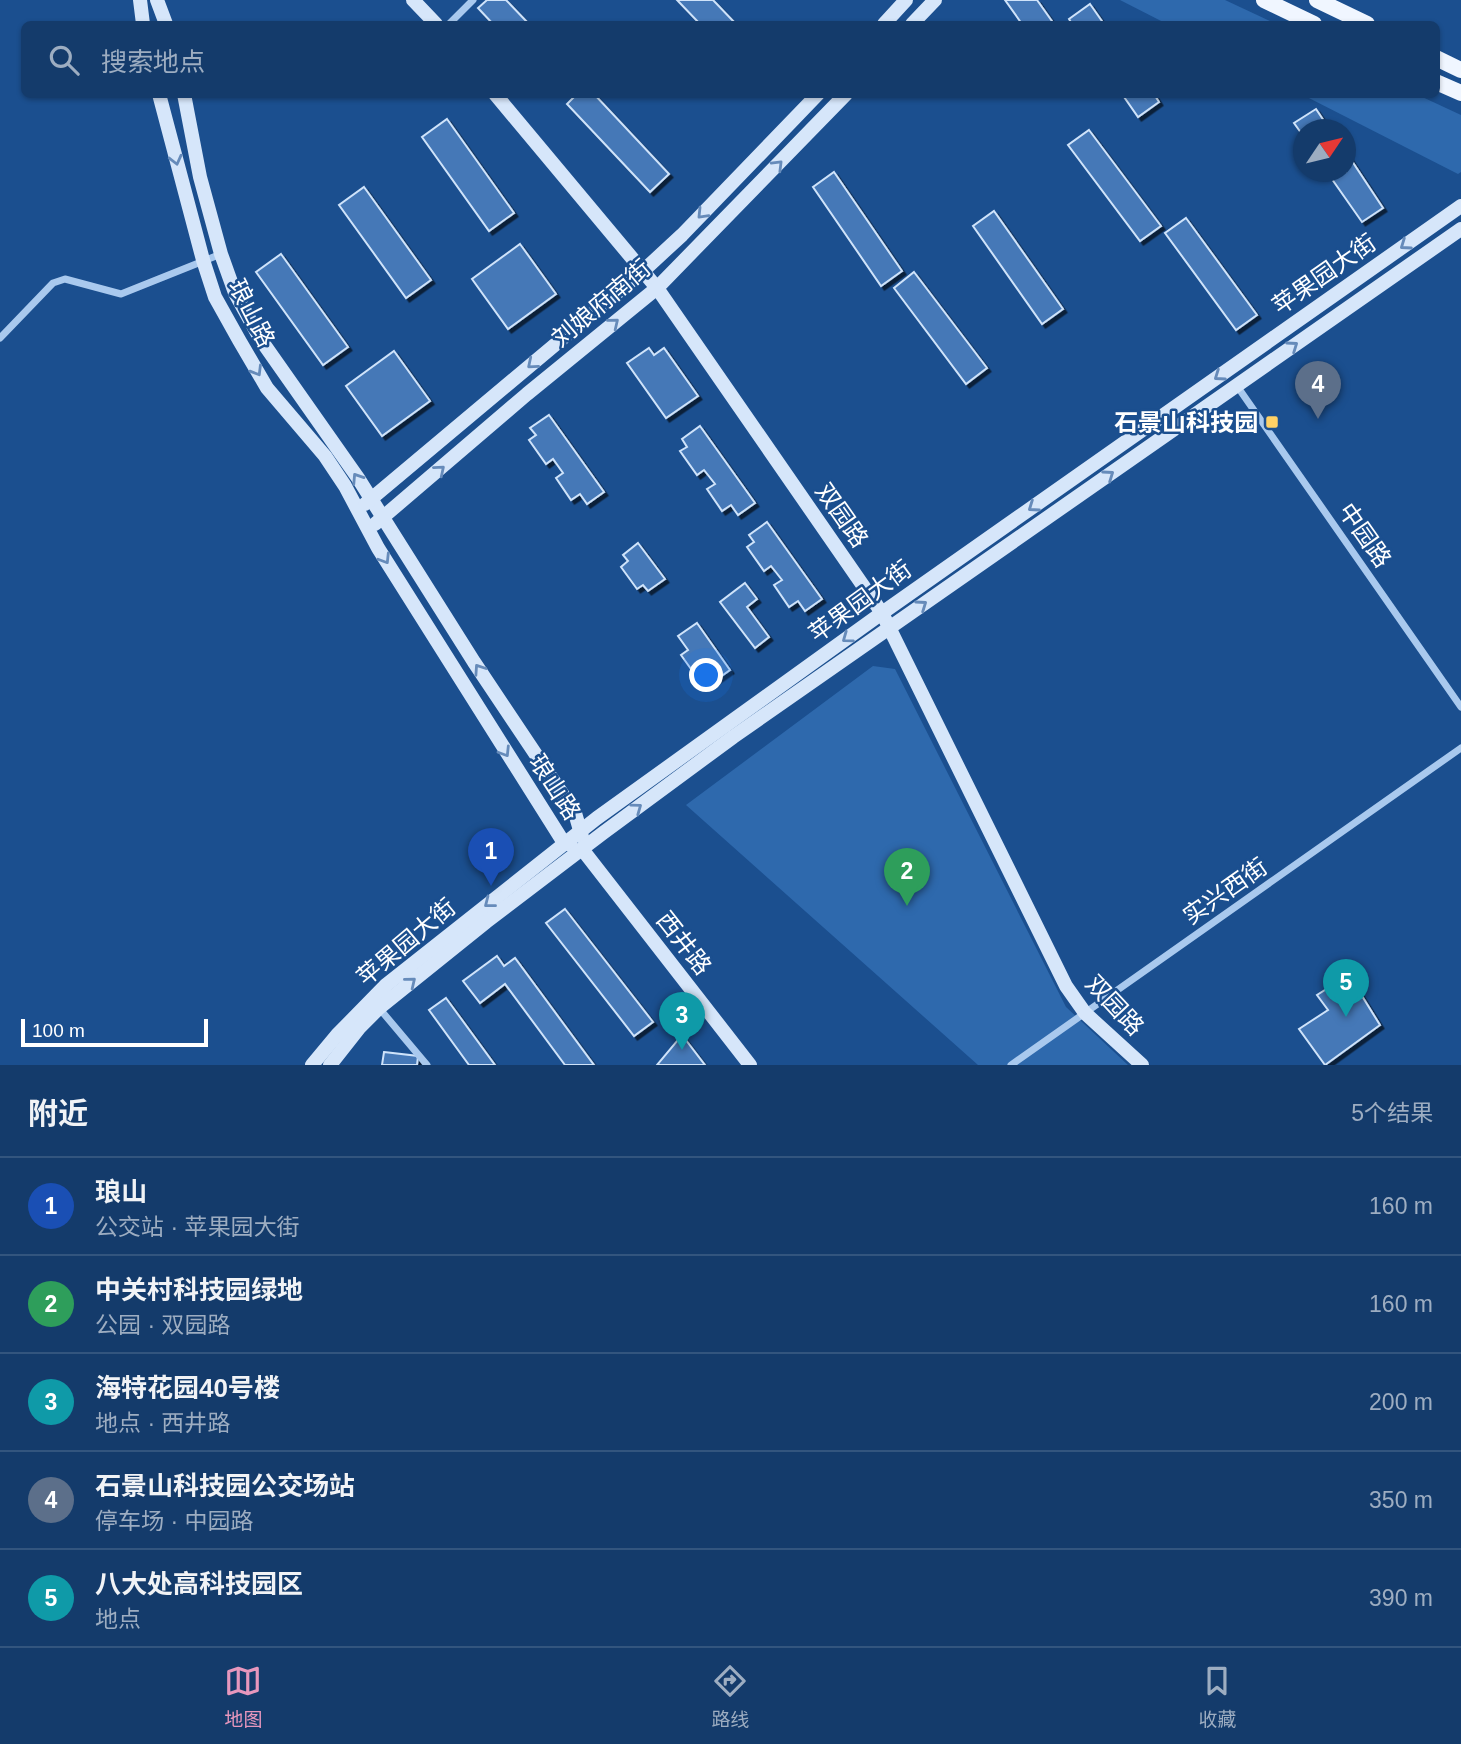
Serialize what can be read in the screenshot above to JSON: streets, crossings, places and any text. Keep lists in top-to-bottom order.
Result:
{
  "streets": {
    "main road": [
      "苹果园大街",
      "刘娘府南街",
      "琅山路",
      "双园路",
      "西井路"
    ],
    "street": ["中园路", "实兴西街"]
  },
  "crossings": [
    ["苹果园大街", "琅山路"],
    ["苹果园大街", "双园路"],
    ["苹果园大街", "中园路"],
    ["苹果园大街", "西井路"],
    ["刘娘府南街", "琅山路"],
    ["刘娘府南街", "双园路"],
    ["琅山路", "西井路"],
    ["双园路", "实兴西街"]
  ],
  "places": {
    "transit": ["石景山科技园"]
  },
  "scale_bar": "100 m",
  "north": "top right",
  "page": {
    "search": "搜索地点",
    "pins": [
      "4",
      "1",
      "2",
      "5",
      "3"
    ],
    "scale": "100 m",
    "heading": ["附近", "5个结果"],
    "list": [
      {
        "mark": "1",
        "name": "琅山",
        "note": "公交站 · 苹果园大街",
        "value": "160 m"
      },
      {
        "mark": "2",
        "name": "中关村科技园绿地",
        "note": "公园 · 双园路",
        "value": "160 m"
      },
      {
        "mark": "3",
        "name": "海特花园40号楼",
        "note": "地点 · 西井路",
        "value": "200 m"
      },
      {
        "mark": "4",
        "name": "石景山科技园公交场站",
        "note": "停车场 · 中园路",
        "value": "350 m"
      },
      {
        "mark": "5",
        "name": "八大处高科技园区",
        "note": "地点",
        "value": "390 m"
      }
    ],
    "nav": ["地图", "路线", "收藏"]
  }
}
